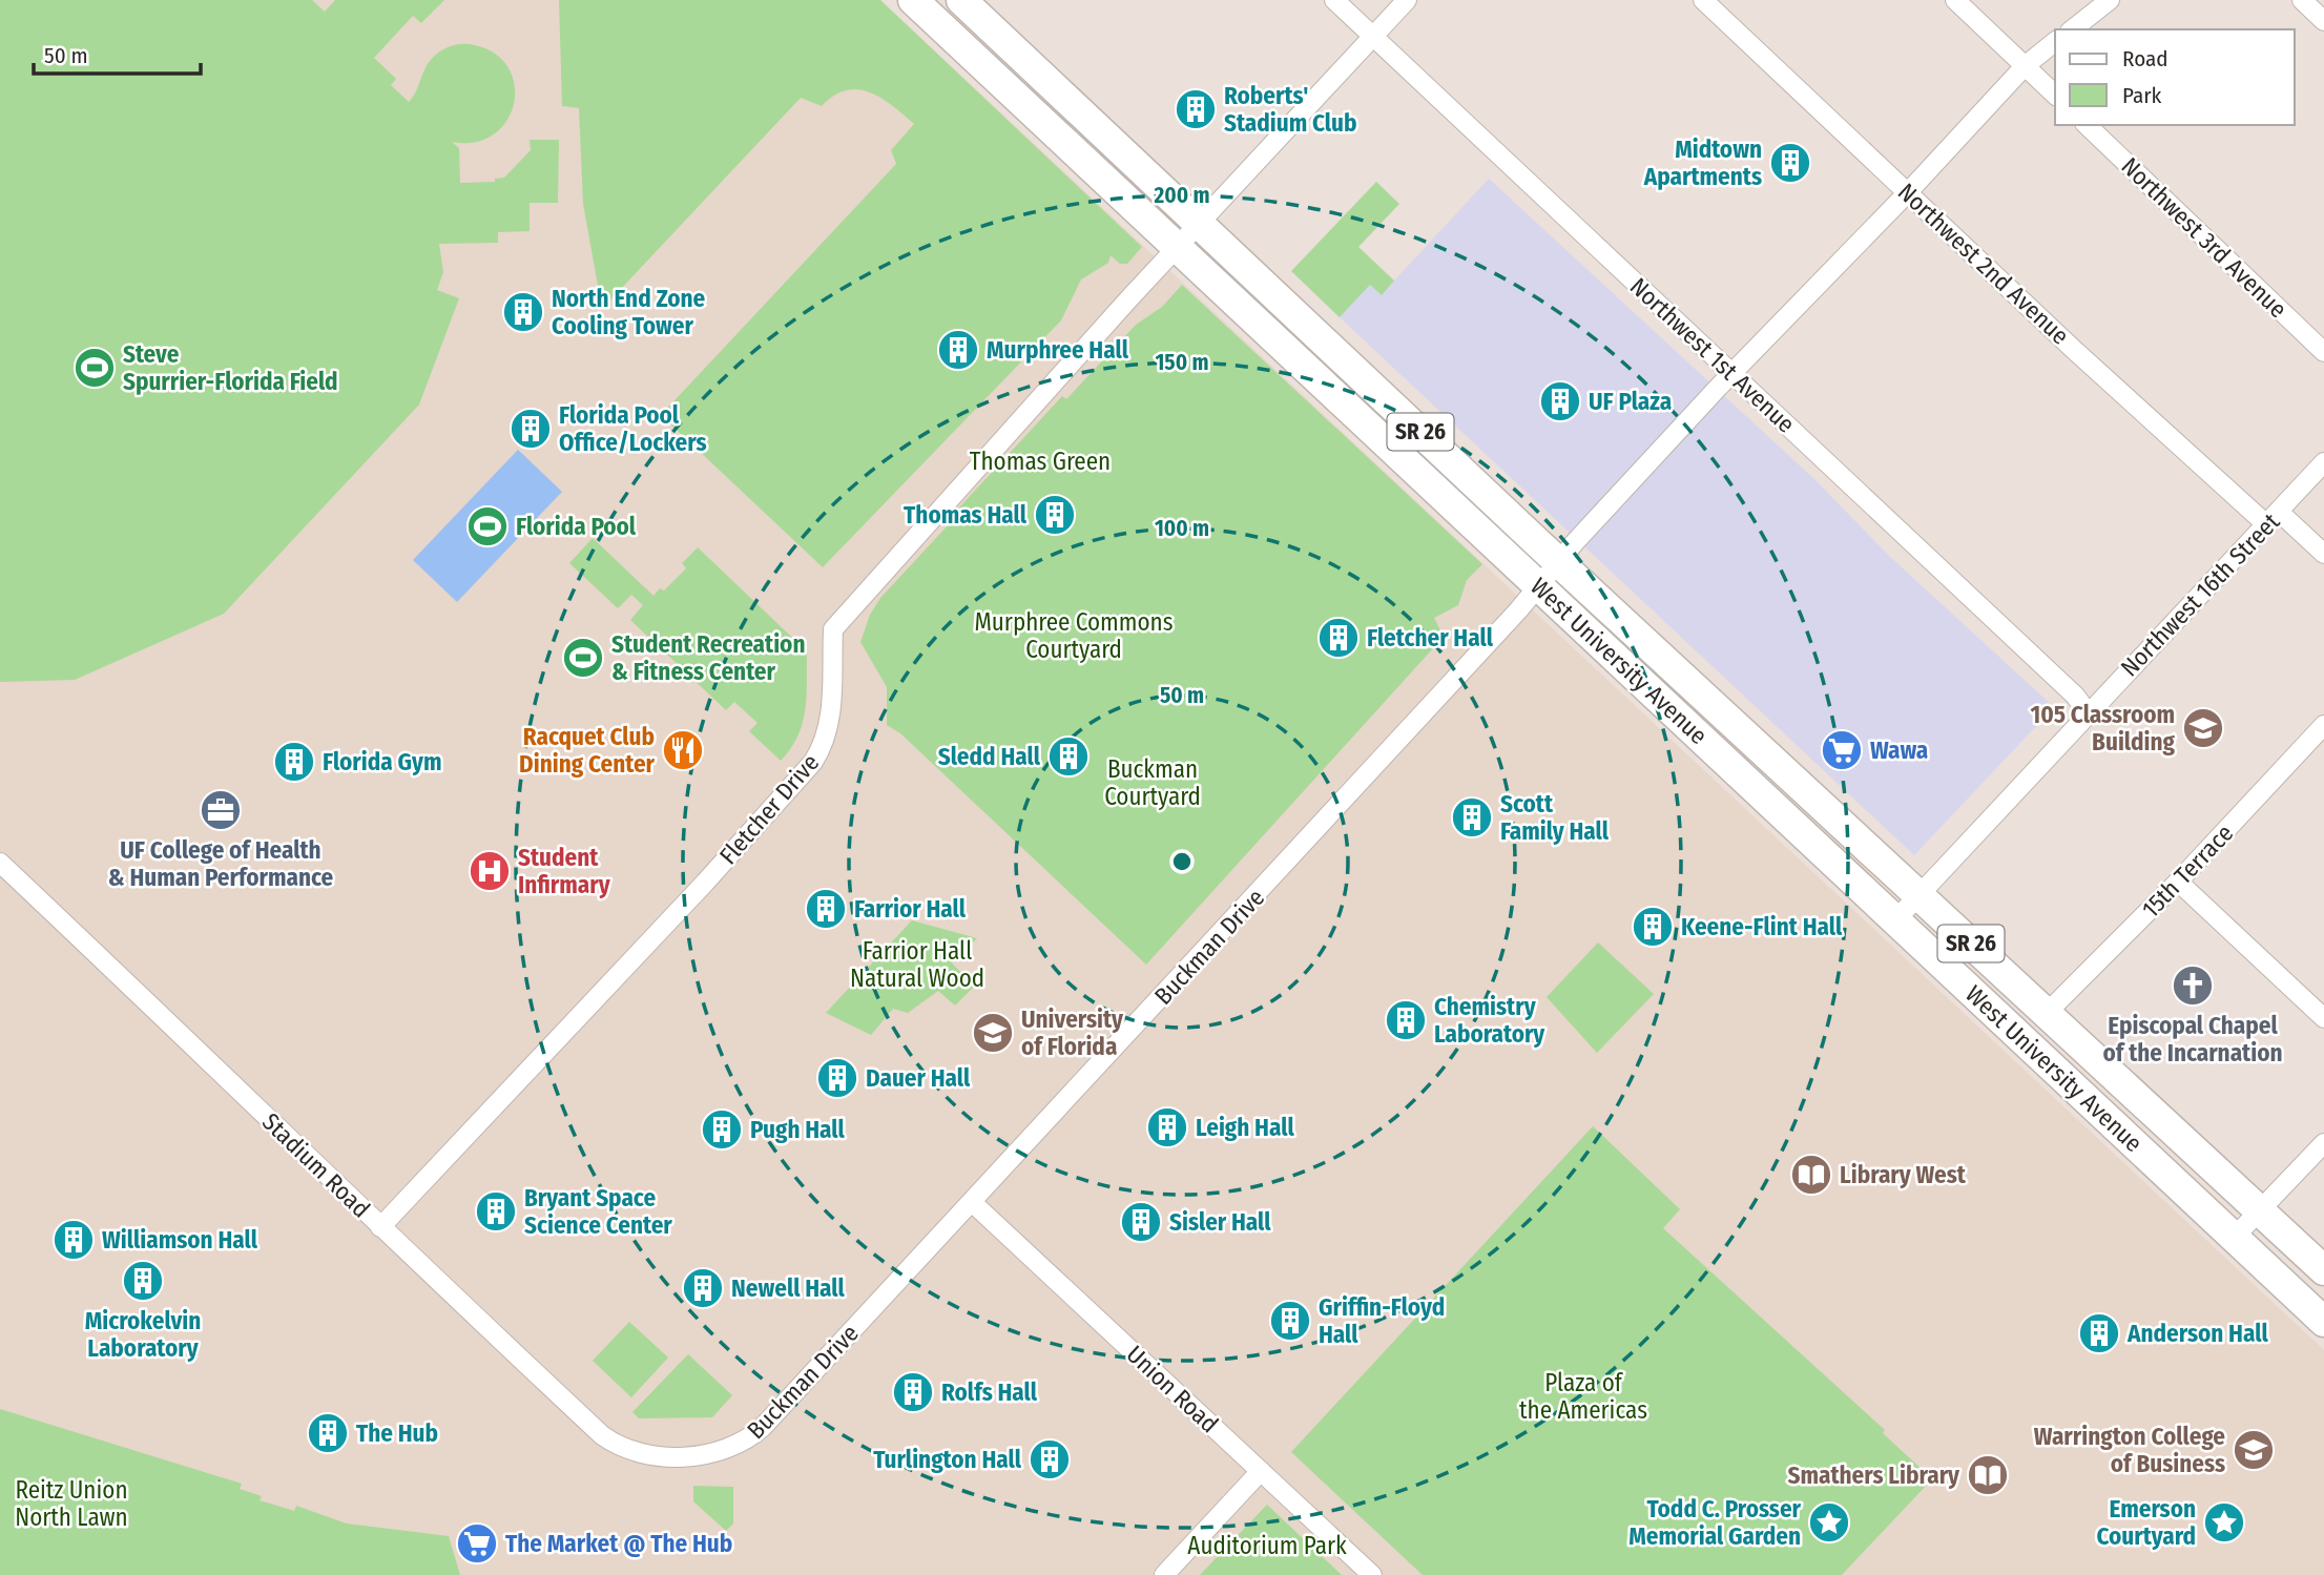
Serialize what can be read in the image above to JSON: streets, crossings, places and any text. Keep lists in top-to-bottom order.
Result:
{
  "streets": {
    "main road": ["SR 26", "West University Avenue"],
    "street": [
      "Northwest 3rd Avenue",
      "Northwest 2nd Avenue",
      "Northwest 1st Avenue",
      "Northwest 16th Street",
      "Fletcher Drive",
      "15th Terrace",
      "Buckman Drive",
      "Stadium Road",
      "Union Road"
    ]
  },
  "crossings": [
    ["Northwest 2nd Avenue", "Northwest 16th Street"],
    ["Northwest 2nd Avenue", "Buckman Drive"],
    ["Northwest 1st Avenue", "Northwest 16th Street"],
    ["Northwest 1st Avenue", "Fletcher Drive"],
    ["Northwest 1st Avenue", "Buckman Drive"],
    ["Northwest 16th Street", "West University Avenue"],
    ["West University Avenue", "Fletcher Drive"],
    ["West University Avenue", "15th Terrace"],
    ["West University Avenue", "Buckman Drive"],
    ["Fletcher Drive", "Stadium Road"],
    ["Buckman Drive", "Stadium Road"],
    ["Buckman Drive", "Union Road"]
  ],
  "parks": [
    "Thomas Green",
    "Murphree Commons Courtyard",
    "Buckman Courtyard",
    "Farrior Hall Natural Wood",
    "Plaza of the Americas",
    "Reitz Union North Lawn",
    "Auditorium Park"
  ],
  "places": {
    "building": [
      "Roberts' Stadium Club",
      "Midtown Apartments",
      "North End Zone Cooling Tower",
      "Murphree Hall",
      "UF Plaza",
      "Florida Pool Office/Lockers",
      "Thomas Hall",
      "Fletcher Hall",
      "Sledd Hall",
      "Florida Gym",
      "Scott Family Hall",
      "Farrior Hall",
      "Keene-Flint Hall",
      "Chemistry Laboratory",
      "Dauer Hall",
      "Leigh Hall",
      "Pugh Hall",
      "Bryant Space Science Center",
      "Sisler Hall",
      "Williamson Hall",
      "Microkelvin Laboratory",
      "Newell Hall",
      "Griffin-Floyd Hall",
      "Anderson Hall",
      "Rolfs Hall",
      "The Hub",
      "Turlington Hall"
    ],
    "sports": ["Steve Spurrier-Florida Field", "Florida Pool", "Student Recreation & Fitness Center"],
    "school or university": ["105 Classroom Building", "University of Florida", "Warrington College of Business"],
    "restaurant": ["Racquet Club Dining Center"],
    "supermarket": ["Wawa", "The Market @ The Hub"],
    "office": ["UF College of Health & Human Performance"],
    "hospital": ["Student Infirmary"],
    "church": ["Episcopal Chapel of the Incarnation"],
    "library": ["Library West", "Smathers Library"],
    "place": ["Todd C. Prosser Memorial Garden", "Emerson Courtyard"]
  },
  "legend": ["Road", "Park"],
  "scale_bar": "50 m",
  "rings": [
    "200 m",
    "150 m",
    "100 m",
    "50 m"
  ]
}
